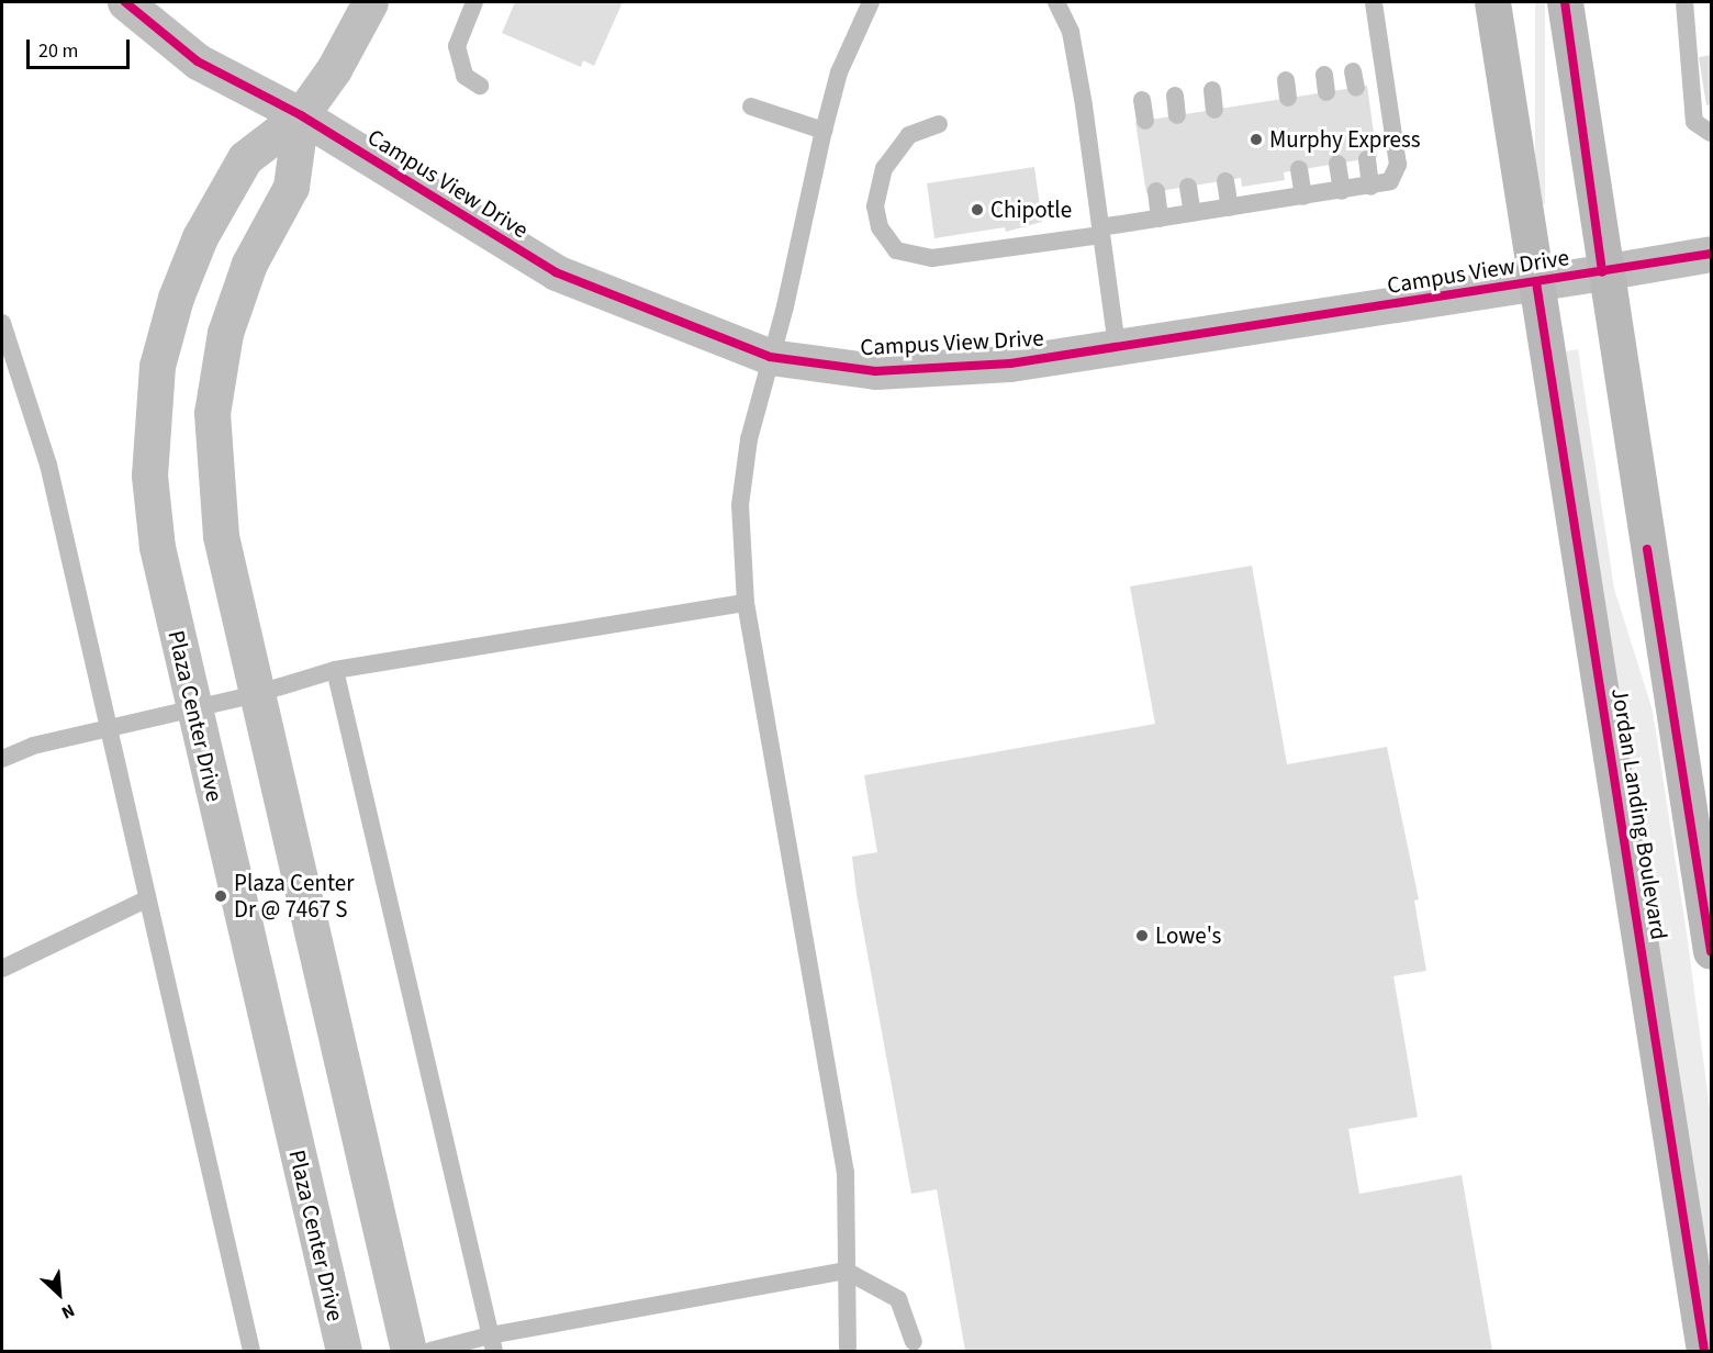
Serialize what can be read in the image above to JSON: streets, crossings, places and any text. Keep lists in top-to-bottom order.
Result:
{
  "streets": {
    "main road": ["Jordan Landing Boulevard"],
    "street": ["Campus View Drive", "Plaza Center Drive"]
  },
  "crossings": [
    ["Campus View Drive", "Plaza Center Drive"],
    ["Campus View Drive", "Jordan Landing Boulevard"]
  ],
  "places": [
    "Murphy Express",
    "Chipotle",
    "Plaza Center Dr @ 7467 S",
    "Lowe's"
  ],
  "scale_bar": "20 m",
  "north": "bottom right"
}
